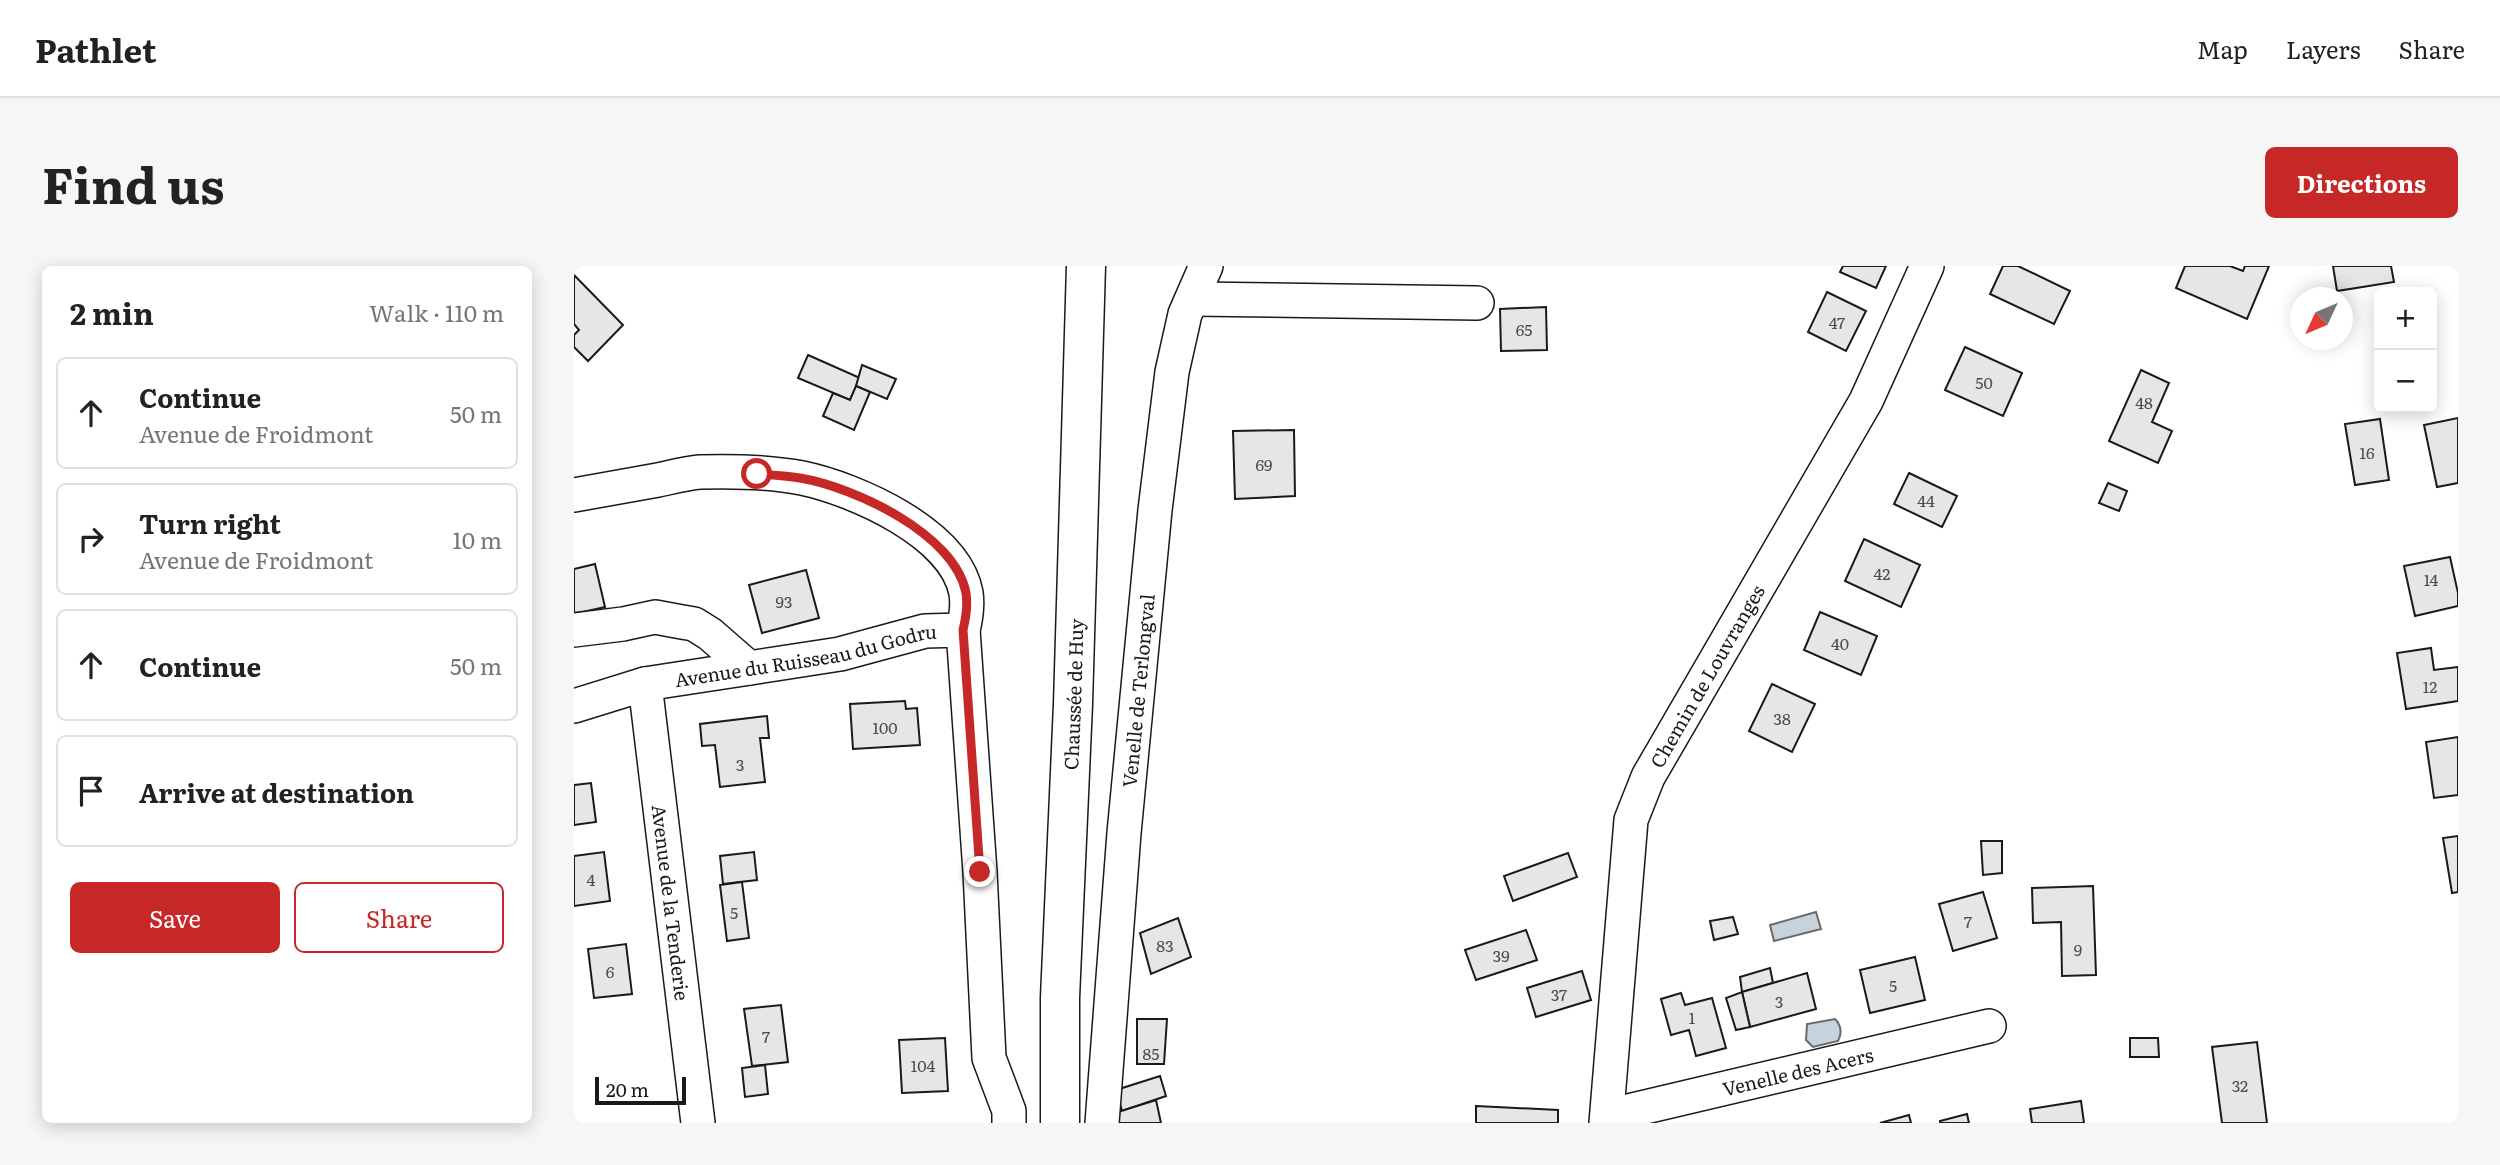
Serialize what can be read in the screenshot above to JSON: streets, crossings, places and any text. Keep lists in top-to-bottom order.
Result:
{
  "streets": {
    "main road": ["Chaussée de Huy"],
    "street": [
      "Avenue du Ruisseau du Godru",
      "Chemin de Louvranges",
      "Venelle de Terlongval",
      "Avenue de la Tenderie",
      "Venelle des Acers"
    ]
  },
  "crossings": [
    ["Avenue du Ruisseau du Godru", "Avenue de la Tenderie"],
    ["Chemin de Louvranges", "Venelle des Acers"]
  ],
  "house_numbers": [
    "47",
    "65",
    "50",
    "48",
    "16",
    "69",
    "44",
    "42",
    "14",
    "93",
    "40",
    "12",
    "38",
    "100",
    "3",
    "4",
    "5",
    "7",
    "83",
    "9",
    "39",
    "6",
    "5",
    "37",
    "3",
    "1",
    "7",
    "85",
    "104",
    "32"
  ],
  "scale_bar": "20 m",
  "north": "bottom left",
  "page": {
    "header": "Pathlet",
    "nav": ["Map", "Layers", "Share"],
    "title": "Find us",
    "buttons": [
      "Directions",
      ["Save", "Share"]
    ],
    "heading": ["2 min", "Walk · 110 m"],
    "map_buttons": ["+", "−"],
    "list": [
      ["Continue", "Avenue de Froidmont", "50 m"],
      ["Turn right", "Avenue de Froidmont", "10 m"],
      ["Continue", "50 m"],
      "Arrive at destination"
    ],
    "scale": "20 m"
  }
}
